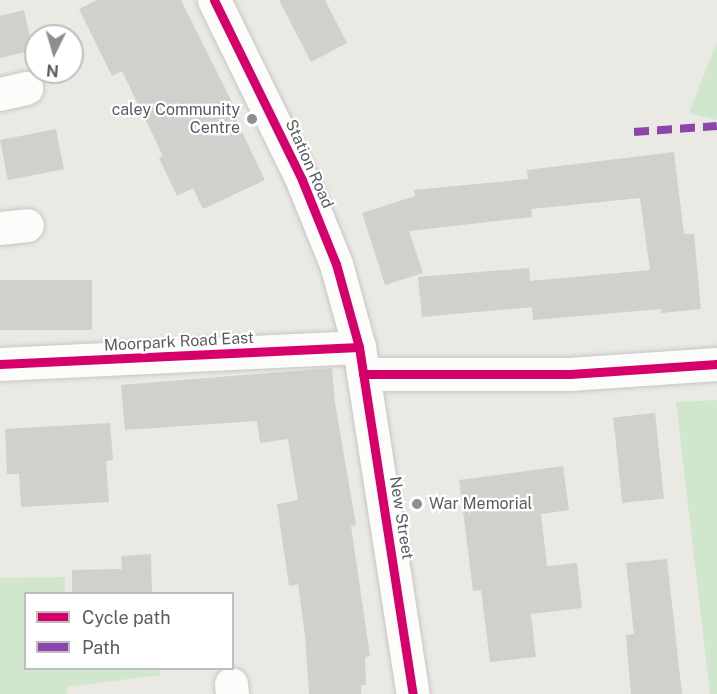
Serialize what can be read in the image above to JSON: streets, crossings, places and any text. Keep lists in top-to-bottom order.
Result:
{
  "streets": {
    "street": ["Station Road", "Moorpark Road East", "New Street"]
  },
  "crossings": [
    ["Station Road", "Moorpark Road East"],
    ["Station Road", "New Street"],
    ["Moorpark Road East", "New Street"]
  ],
  "places": ["caley Community Centre", "War Memorial"],
  "legend": ["Cycle path", "Path"],
  "north": "bottom"
}
